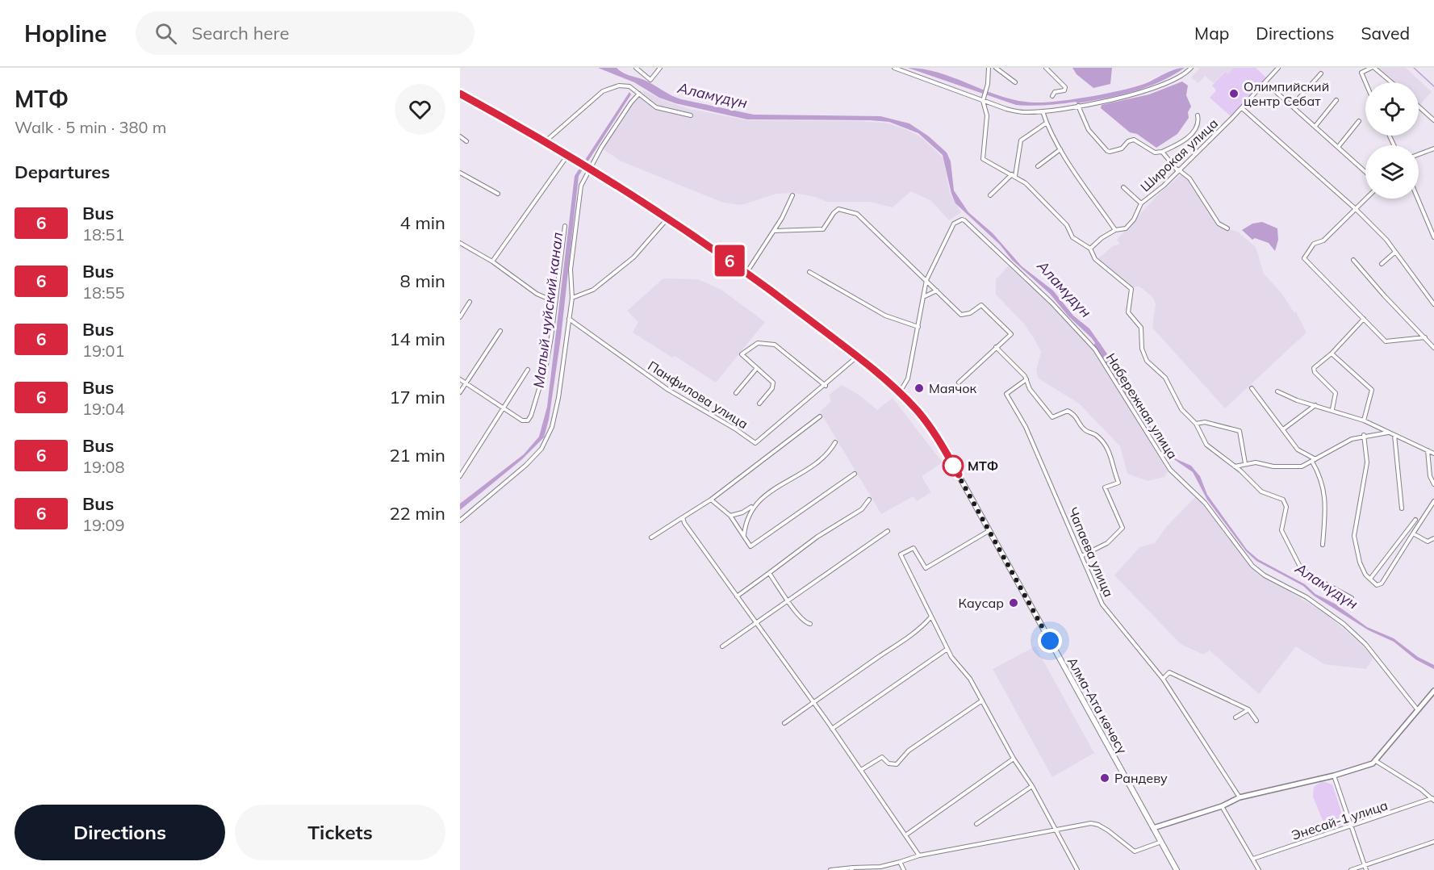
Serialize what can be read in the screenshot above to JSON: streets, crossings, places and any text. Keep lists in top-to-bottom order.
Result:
{
  "streets": {
    "main road": ["Алма-Ата көчөсү"],
    "street": [
      "Широкая улица",
      "Панфилова улица",
      "Набережная улица",
      "Чапаева улица",
      "Энесай-1 улица"
    ]
  },
  "crossings": [
    ["Панфилова улица", "Алма-Ата көчөсү"],
    ["Набережная улица", "Алма-Ата көчөсү"]
  ],
  "water": ["Аламүдүн", "Малый чуйский канал"],
  "places": [
    "Олимпийский центр Себат",
    "Маячок",
    "МТФ",
    "Каусар",
    "Рандеву"
  ],
  "lines": ["bus line 6"],
  "page": {
    "header": "Hopline",
    "search": "Search here",
    "nav": ["Map", "Directions", "Saved"],
    "heading": [
      ["МТФ", "Walk · 5 min · 380 m"],
      "Departures"
    ],
    "on_map": "6",
    "list": [
      {
        "mark": "6",
        "name": "Bus",
        "note": "18:51",
        "value": "4 min"
      },
      {
        "mark": "6",
        "name": "Bus",
        "note": "18:55",
        "value": "8 min"
      },
      {
        "mark": "6",
        "name": "Bus",
        "note": "19:01",
        "value": "14 min"
      },
      {
        "mark": "6",
        "name": "Bus",
        "note": "19:04",
        "value": "17 min"
      },
      {
        "mark": "6",
        "name": "Bus",
        "note": "19:08",
        "value": "21 min"
      },
      {
        "mark": "6",
        "name": "Bus",
        "note": "19:09",
        "value": "22 min"
      }
    ],
    "buttons": ["Directions", "Tickets"]
  }
}
